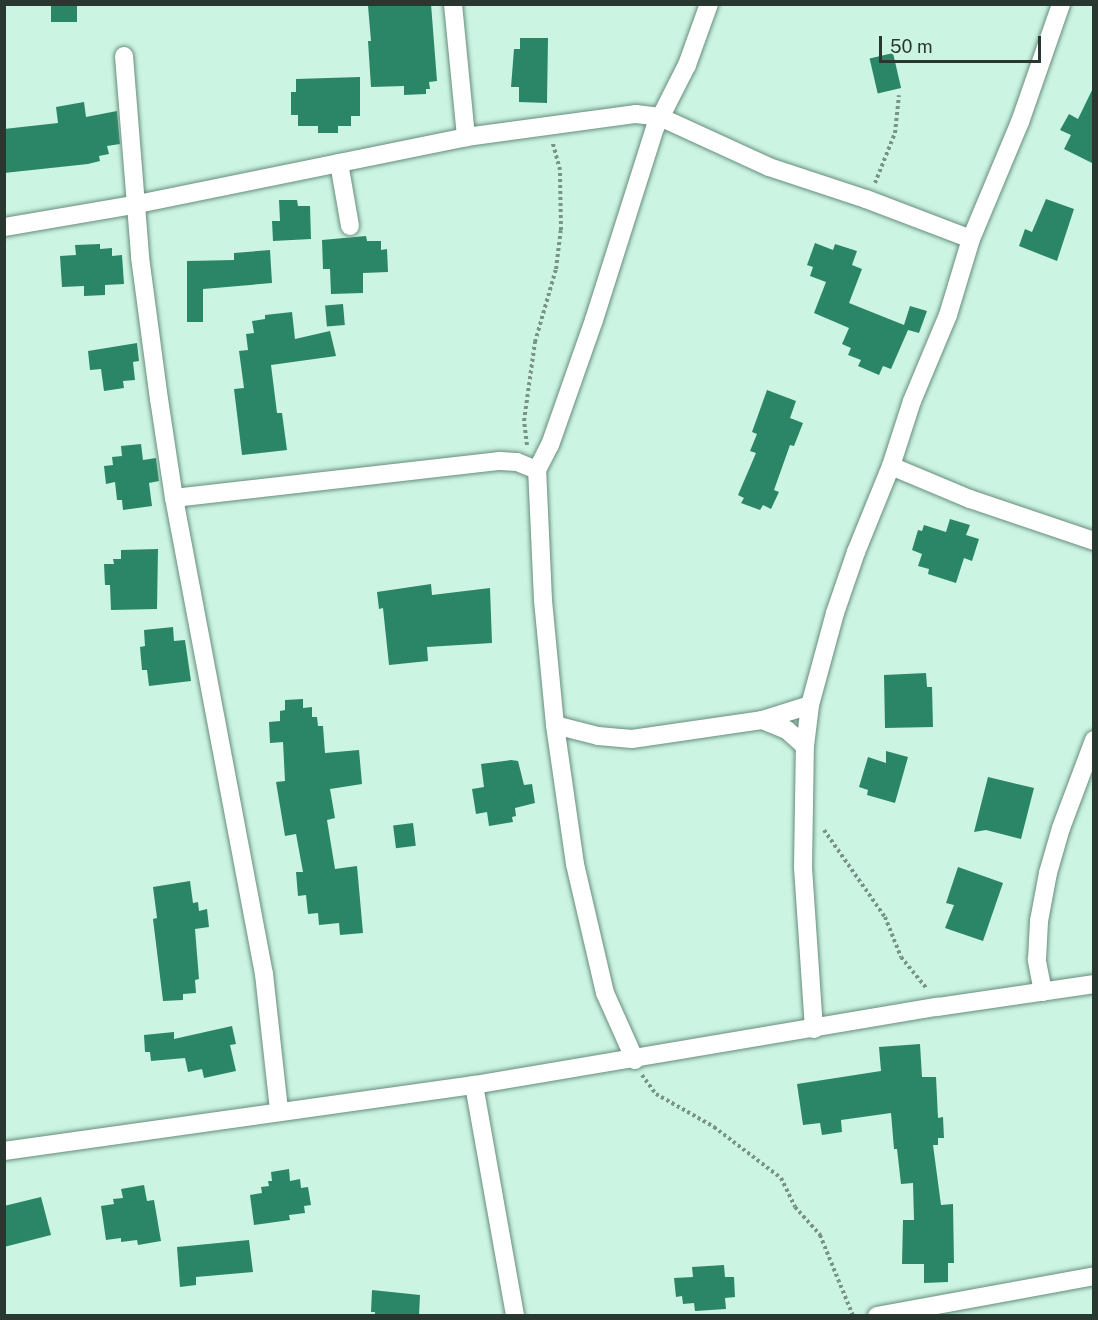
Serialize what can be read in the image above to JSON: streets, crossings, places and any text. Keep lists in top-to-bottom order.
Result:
{
  "scale_bar": "50 m"
}
